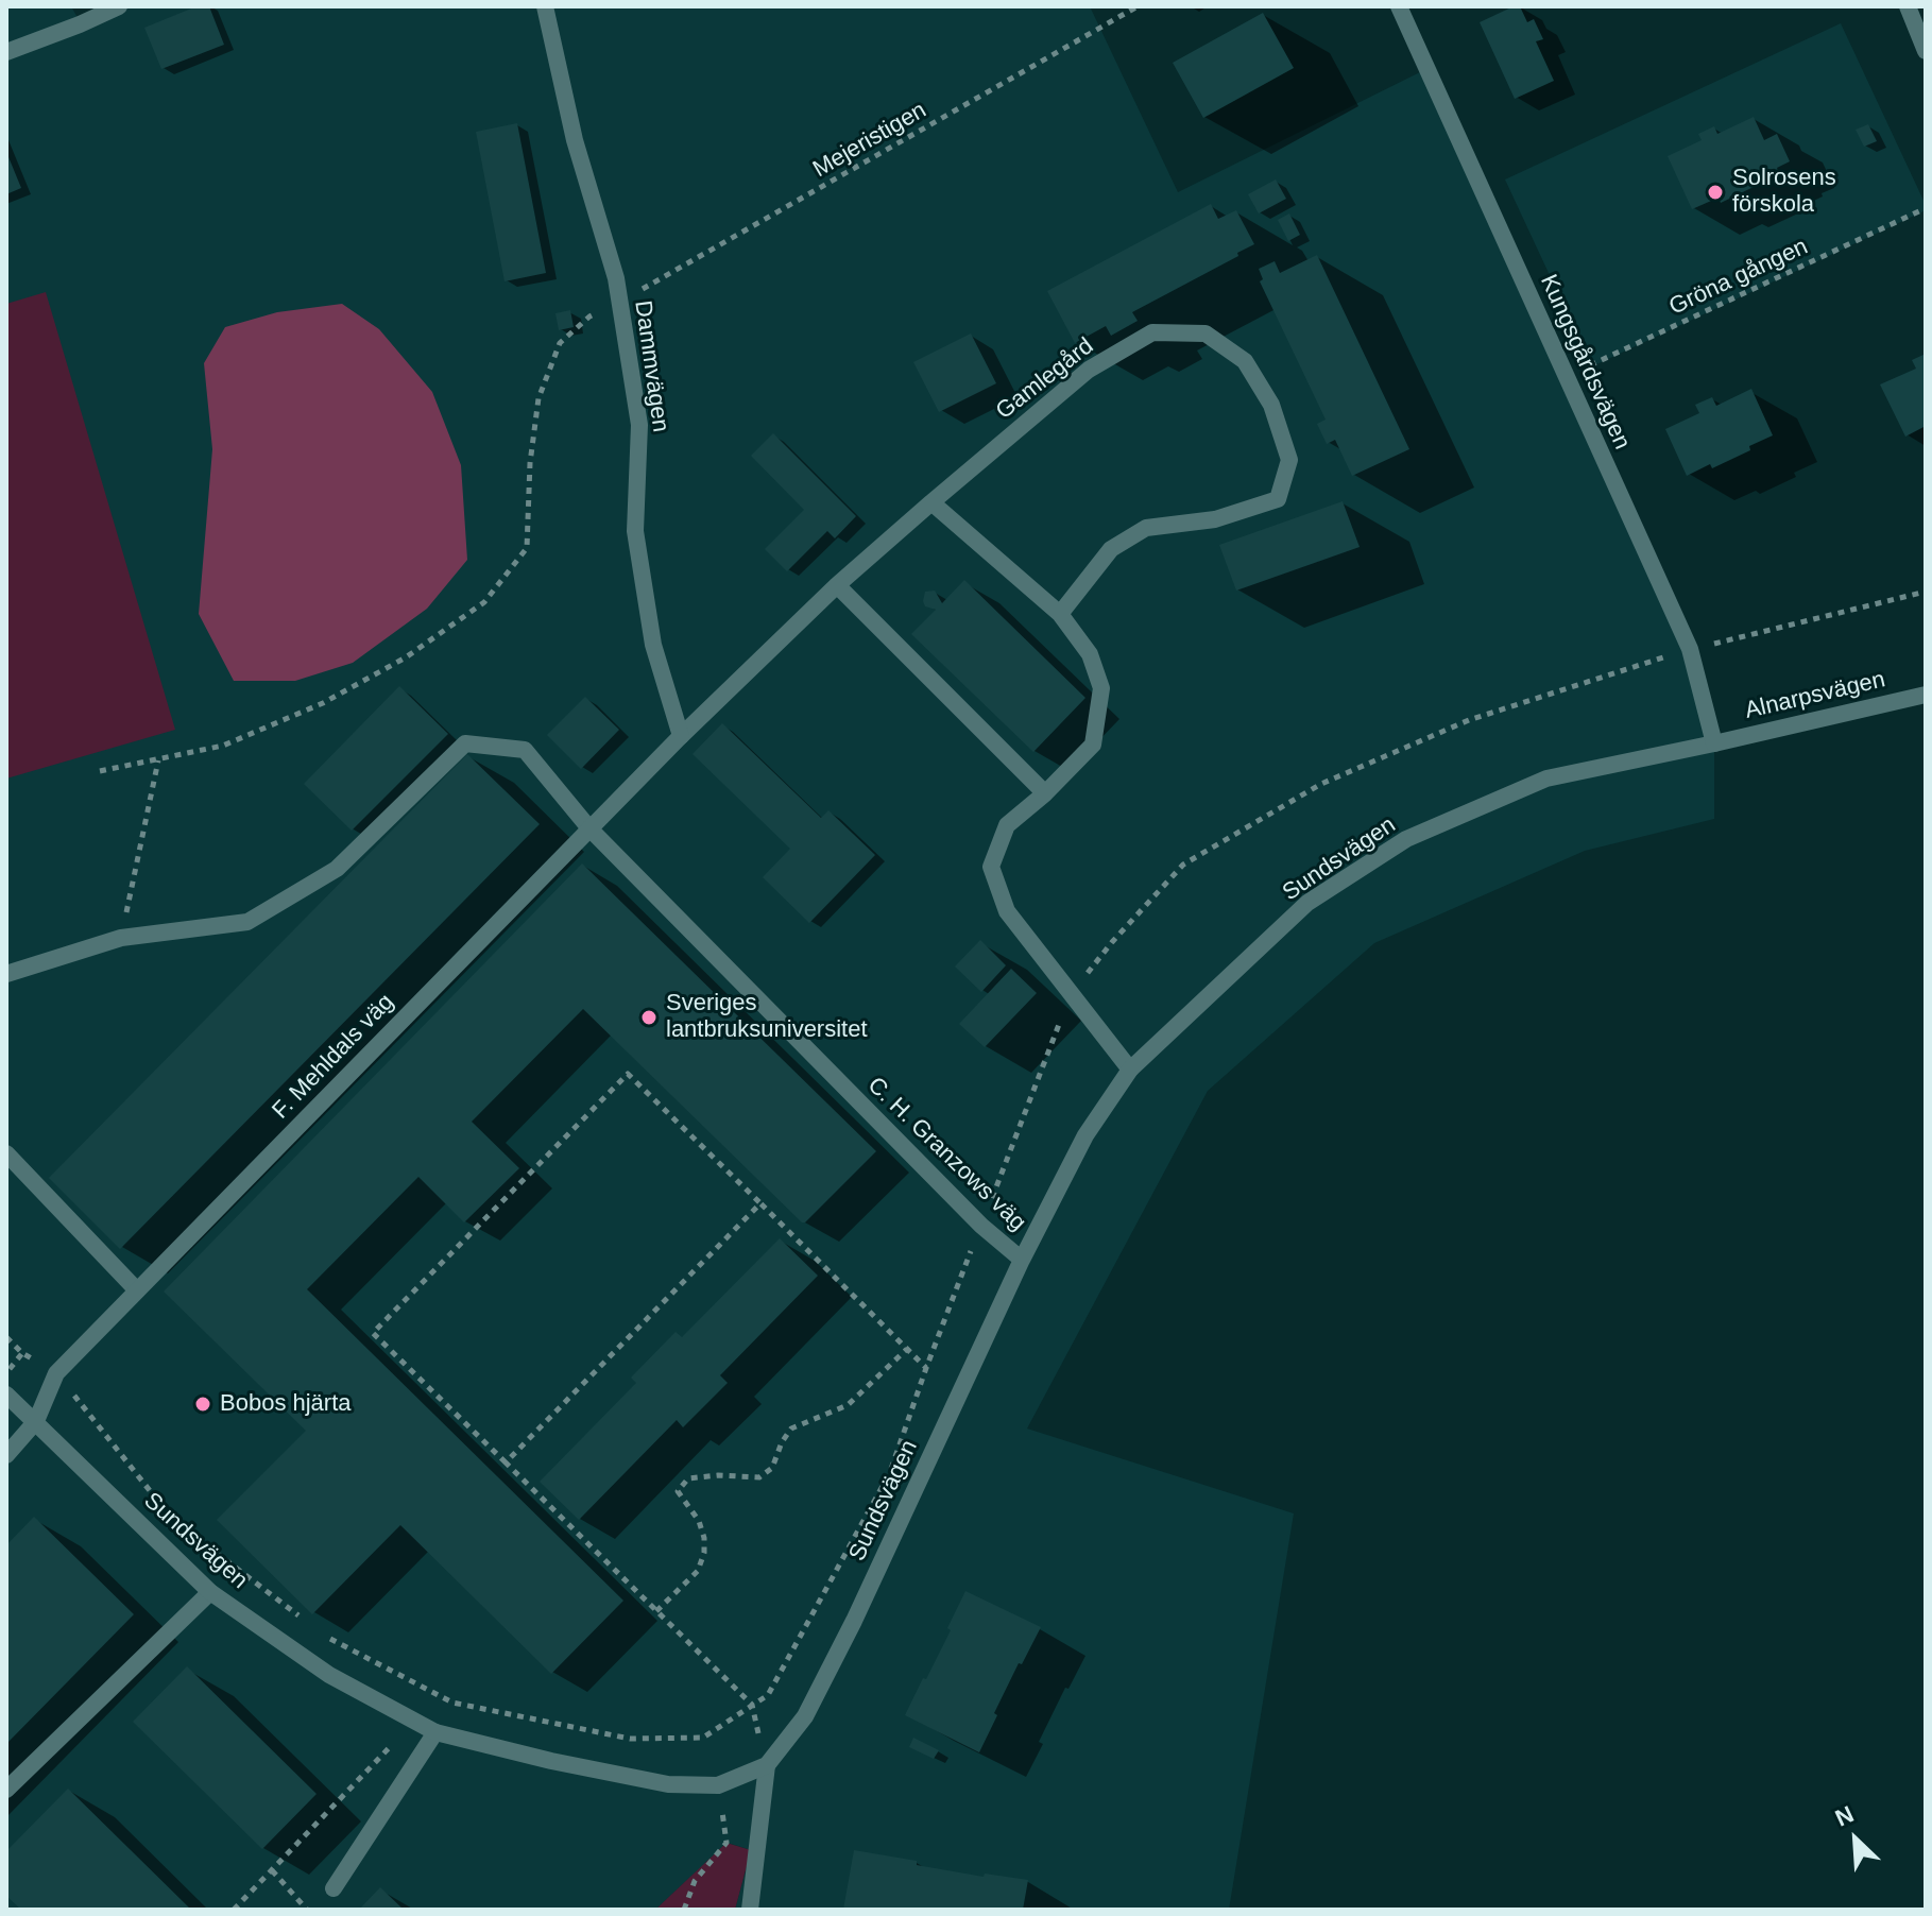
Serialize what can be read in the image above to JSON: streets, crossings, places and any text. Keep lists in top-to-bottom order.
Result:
{
  "streets": {
    "street": [
      "Kungsgårdsvägen",
      "Dammvägen",
      "Gamlegård",
      "Alnarpsvägen",
      "Sundsvägen",
      "F. Mehldals väg",
      "C. H. Granzows väg"
    ],
    "path": ["Mejeristigen", "Gröna gången"]
  },
  "crossings": [
    ["Mejeristigen", "Dammvägen"],
    ["Gröna gången", "Kungsgårdsvägen"],
    ["Kungsgårdsvägen", "Alnarpsvägen"],
    ["Kungsgårdsvägen", "Sundsvägen"],
    ["Dammvägen", "Gamlegård"],
    ["Dammvägen", "F. Mehldals väg"],
    ["Gamlegård", "F. Mehldals väg"],
    ["Alnarpsvägen", "Sundsvägen"],
    ["Sundsvägen", "F. Mehldals väg"],
    ["Sundsvägen", "C. H. Granzows väg"],
    ["F. Mehldals väg", "C. H. Granzows väg"]
  ],
  "places": ["Solrosens förskola", "Sveriges lantbruksuniversitet", "Bobos hjärta"],
  "north": "top left"
}
